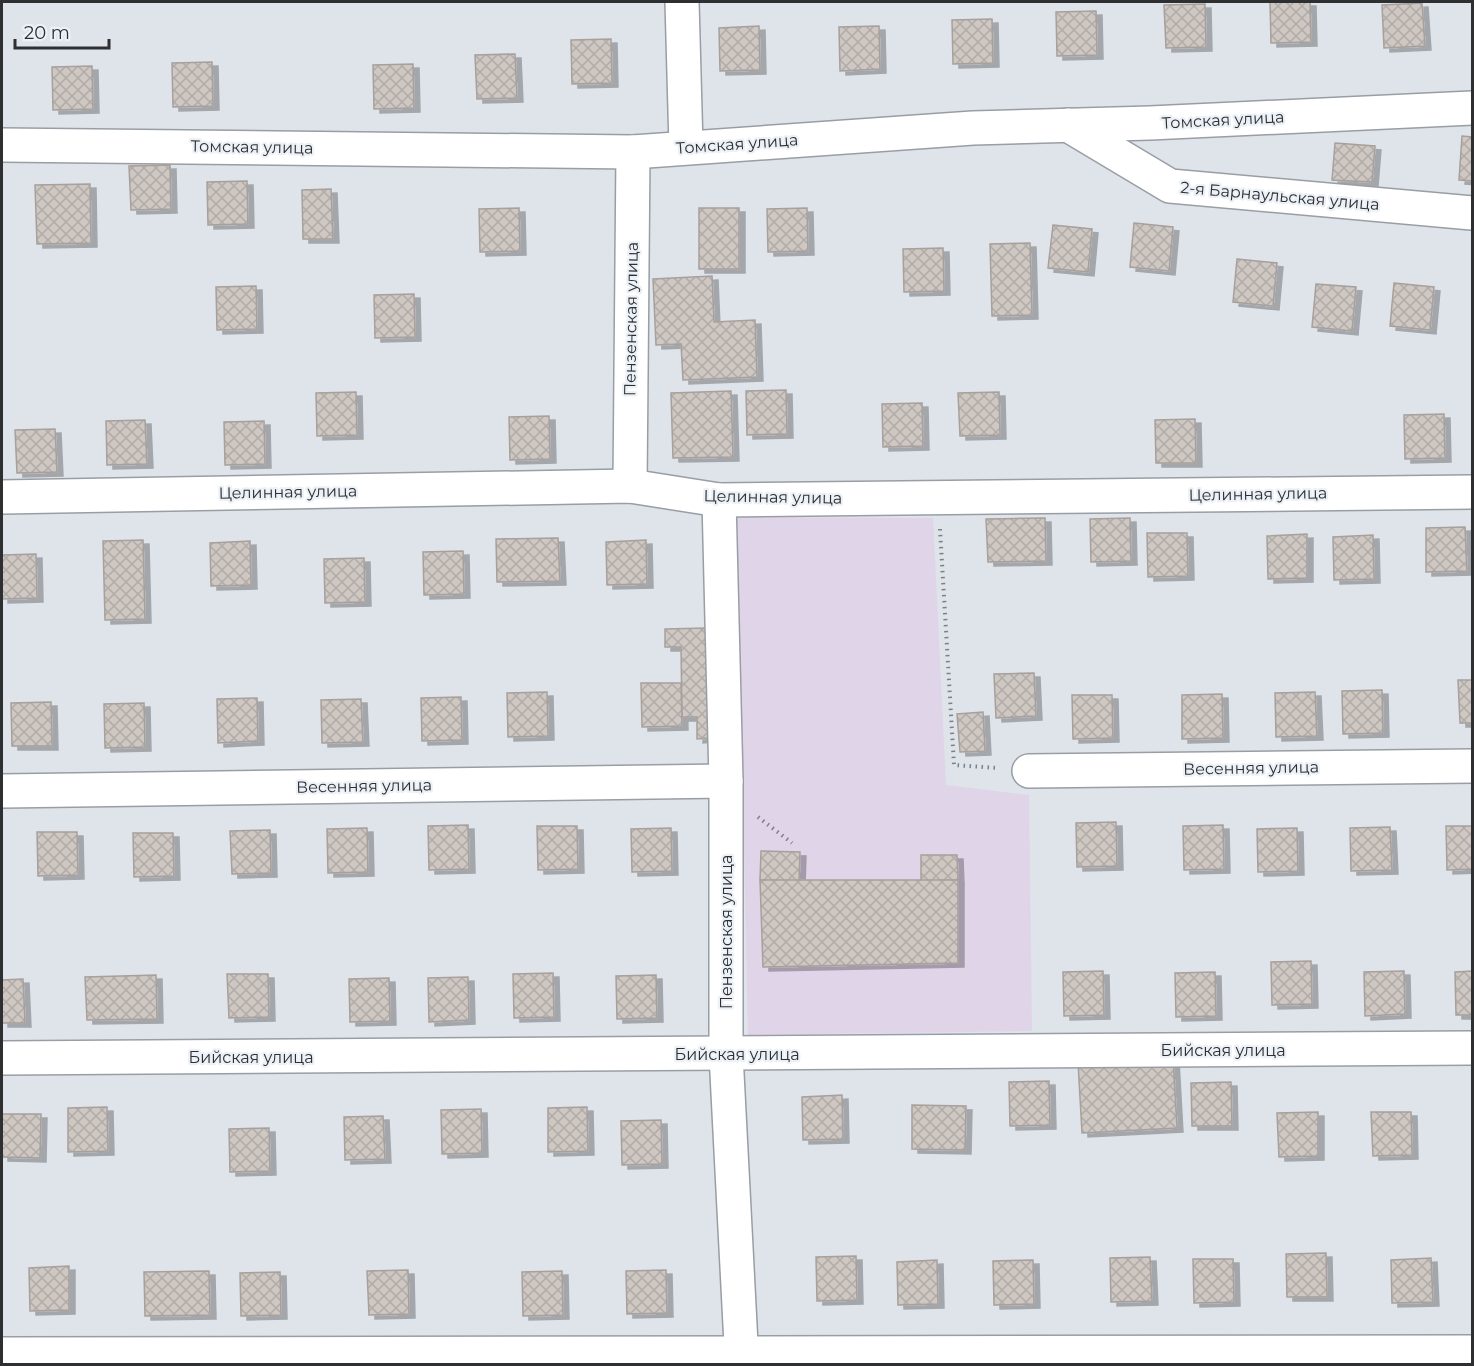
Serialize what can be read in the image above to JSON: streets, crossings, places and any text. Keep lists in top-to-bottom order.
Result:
{
  "streets": {
    "street": [
      "Томская улица",
      "2-я Барнаульская улица",
      "Пензенская улица",
      "Целинная улица",
      "Весенняя улица",
      "Бийская улица"
    ]
  },
  "crossings": [
    ["Томская улица", "2-я Барнаульская улица"],
    ["Томская улица", "Пензенская улица"],
    ["Пензенская улица", "Целинная улица"],
    ["Пензенская улица", "Весенняя улица"],
    ["Пензенская улица", "Бийская улица"]
  ],
  "scale_bar": "20 m"
}
